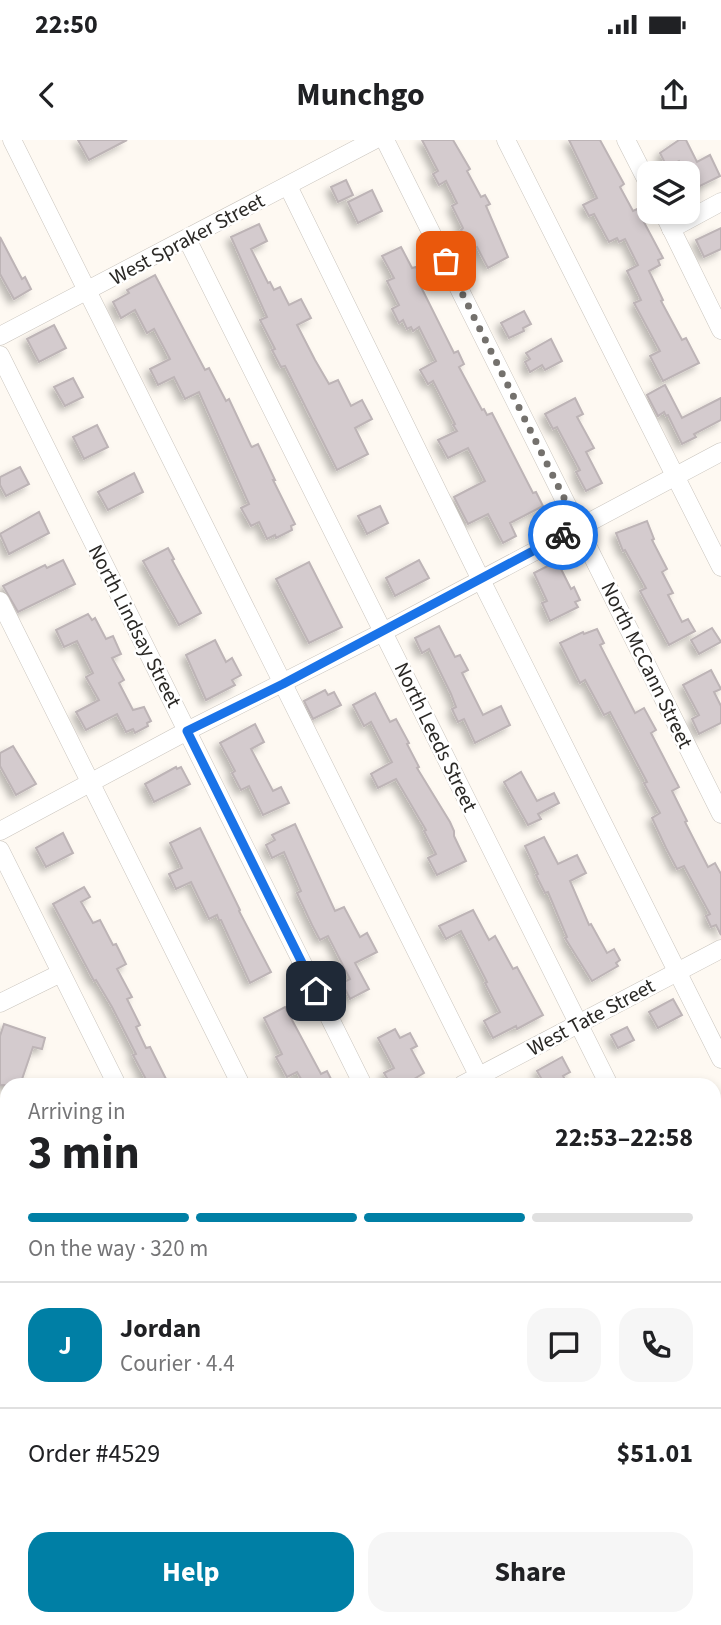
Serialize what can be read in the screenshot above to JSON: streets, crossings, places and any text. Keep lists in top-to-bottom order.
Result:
{
  "streets": {
    "street": [
      "West Spraker Street",
      "North Lindsay Street",
      "North McCann Street",
      "North Leeds Street",
      "West Tate Street"
    ]
  },
  "crossings": [
    ["West Spraker Street", "North Leeds Street"],
    ["North Leeds Street", "West Tate Street"]
  ],
  "page": {
    "status": "22:50",
    "header": "Munchgo",
    "heading": ["3 min", "Arriving in", "22:53–22:58"],
    "panel": [
      "Jordan",
      "Courier · 4.4",
      "Order #4529",
      "$51.01"
    ],
    "bar": "On the way · 320 m",
    "round": "J",
    "buttons": ["Help", "Share"]
  }
}
